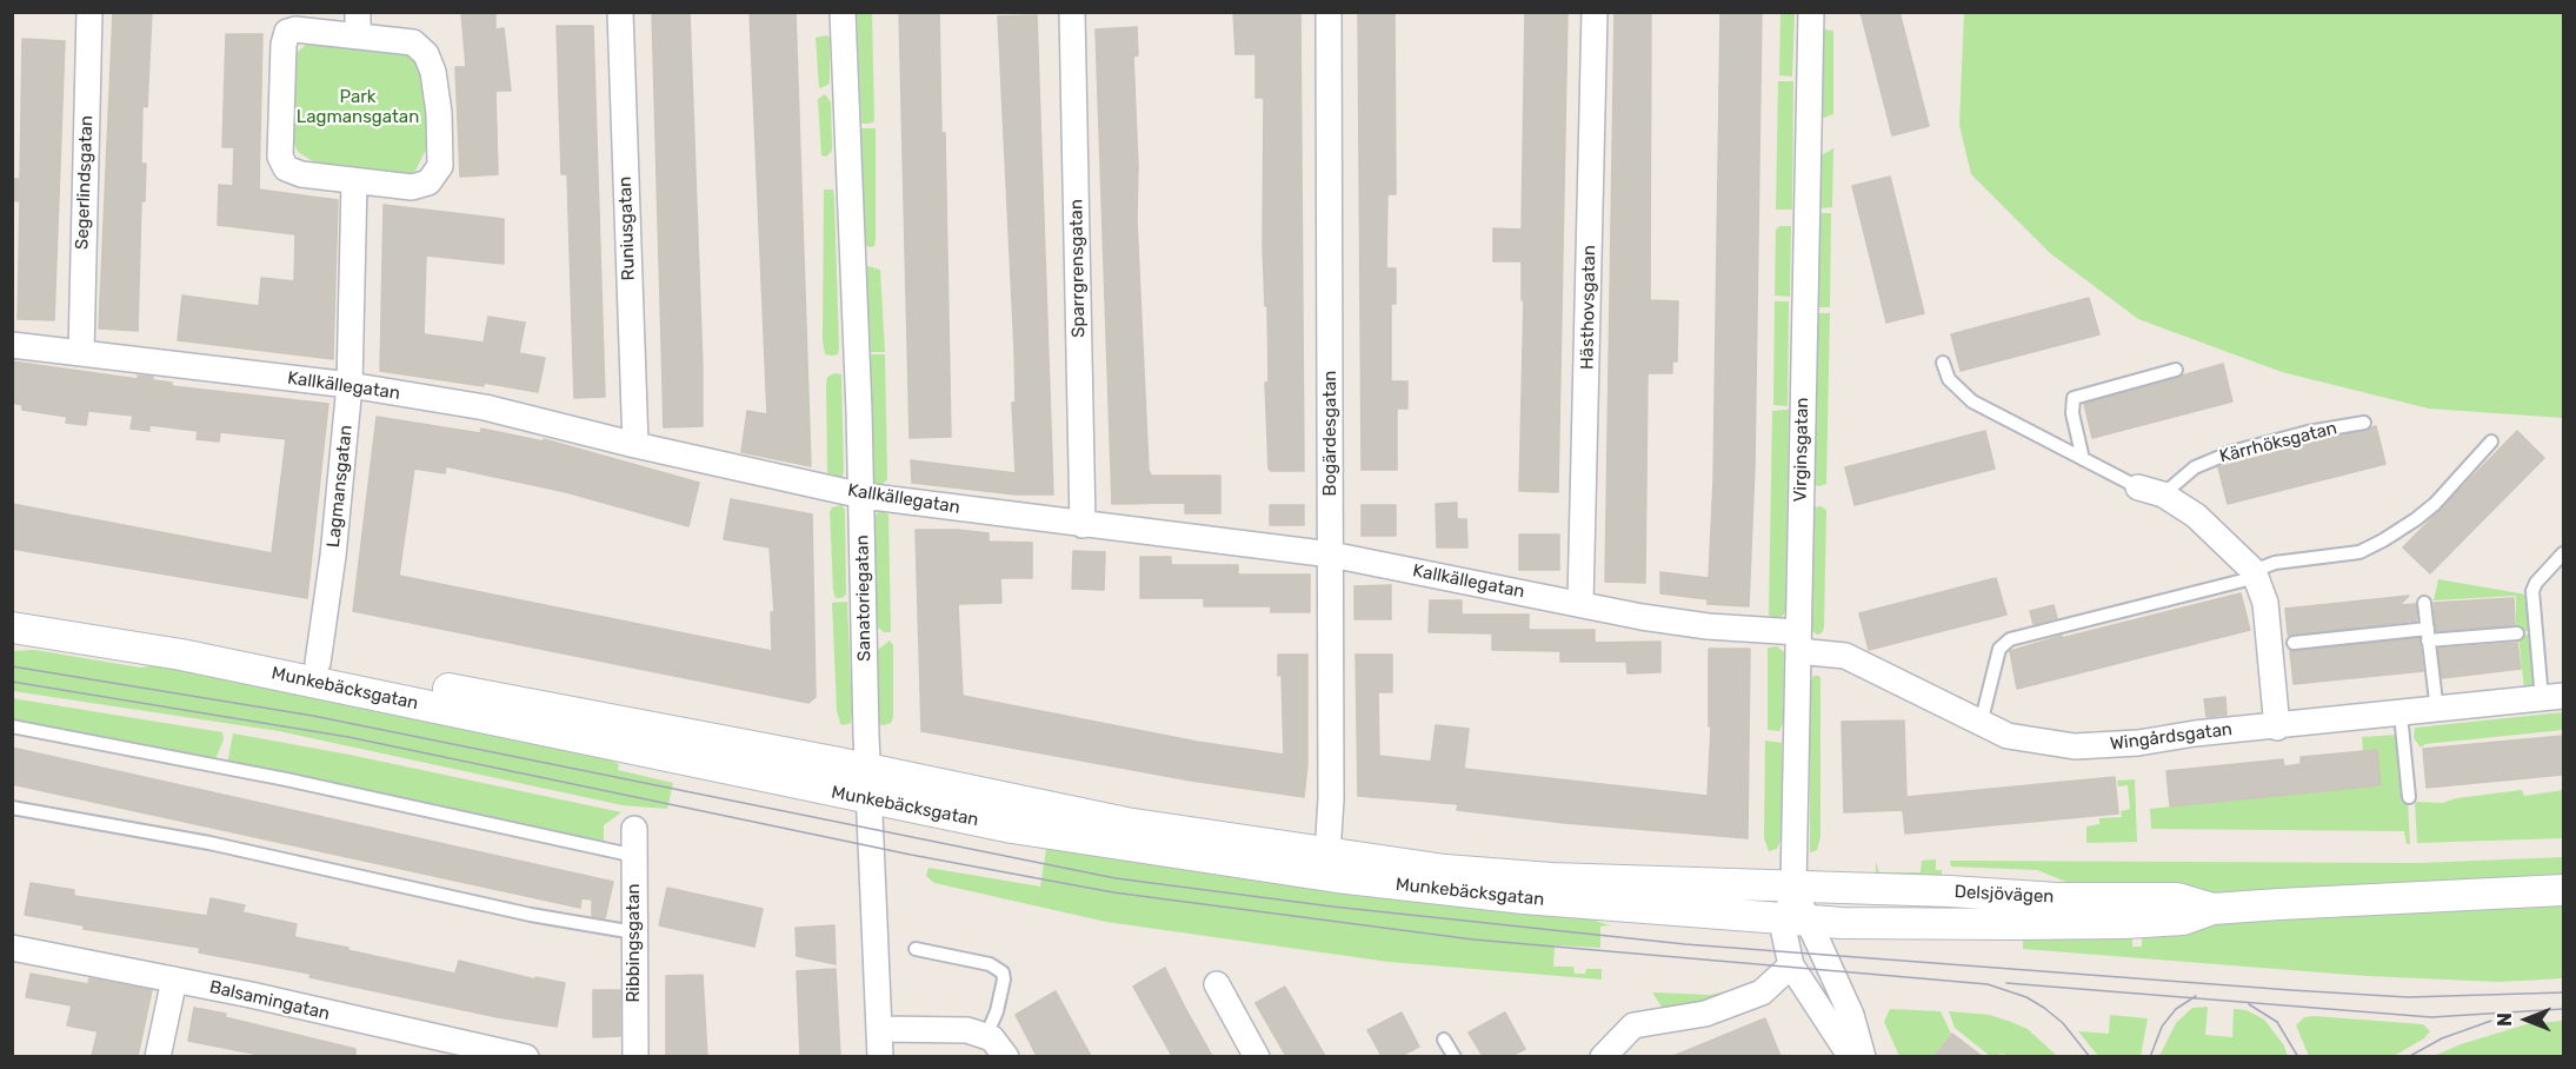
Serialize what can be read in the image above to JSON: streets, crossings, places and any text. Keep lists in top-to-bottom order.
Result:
{
  "streets": {
    "street": [
      "Segerlindsgatan",
      "Runiusgatan",
      "Sparrgrensgatan",
      "Hästhovsgatan",
      "Kallkällegatan",
      "Bogärdesgatan",
      "Virginsgatan",
      "Lagmansgatan",
      "Sanatoriegatan",
      "Munkebäcksgatan",
      "Wingårdsgatan",
      "Delsjövägen",
      "Ribbingsgatan",
      "Balsamingatan"
    ],
    "lane": ["Kärrhöksgatan"]
  },
  "crossings": [
    ["Segerlindsgatan", "Kallkällegatan"],
    ["Runiusgatan", "Kallkällegatan"],
    ["Sparrgrensgatan", "Kallkällegatan"],
    ["Hästhovsgatan", "Kallkällegatan"],
    ["Kallkällegatan", "Bogärdesgatan"],
    ["Kallkällegatan", "Virginsgatan"],
    ["Kallkällegatan", "Lagmansgatan"],
    ["Kallkällegatan", "Sanatoriegatan"],
    ["Kallkällegatan", "Wingårdsgatan"],
    ["Bogärdesgatan", "Munkebäcksgatan"],
    ["Virginsgatan", "Munkebäcksgatan"],
    ["Virginsgatan", "Wingårdsgatan"],
    ["Virginsgatan", "Delsjövägen"],
    ["Lagmansgatan", "Munkebäcksgatan"],
    ["Sanatoriegatan", "Munkebäcksgatan"],
    ["Munkebäcksgatan", "Delsjövägen"]
  ],
  "parks": ["Park Lagmansgatan"],
  "north": "left"
}
